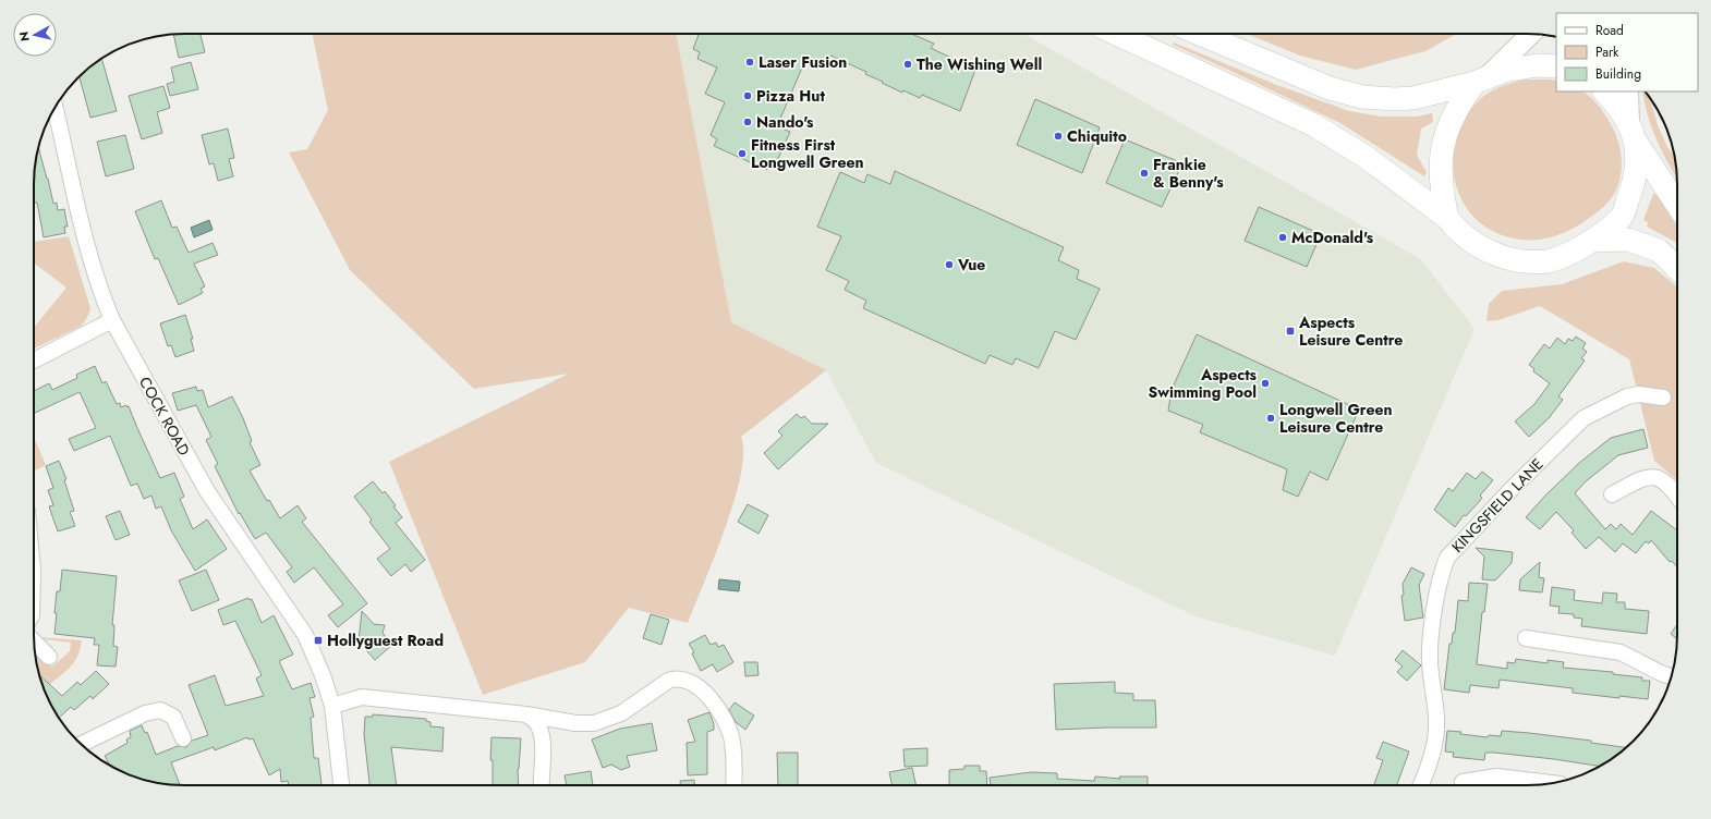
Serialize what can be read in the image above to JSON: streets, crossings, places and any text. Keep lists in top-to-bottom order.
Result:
{
  "streets": {
    "street": ["COCK ROAD", "KINGSFIELD LANE"]
  },
  "places": {
    "other": [
      "Laser Fusion",
      "The Wishing Well",
      "Pizza Hut",
      "Nando's",
      "Chiquito",
      "Fitness First Longwell Green",
      "Frankie & Benny's",
      "McDonald's",
      "Vue",
      "Aspects Swimming Pool",
      "Longwell Green Leisure Centre"
    ],
    "transit": ["Aspects Leisure Centre", "Hollyguest Road"]
  },
  "legend": ["Road", "Park", "Building"],
  "north": "left"
}
